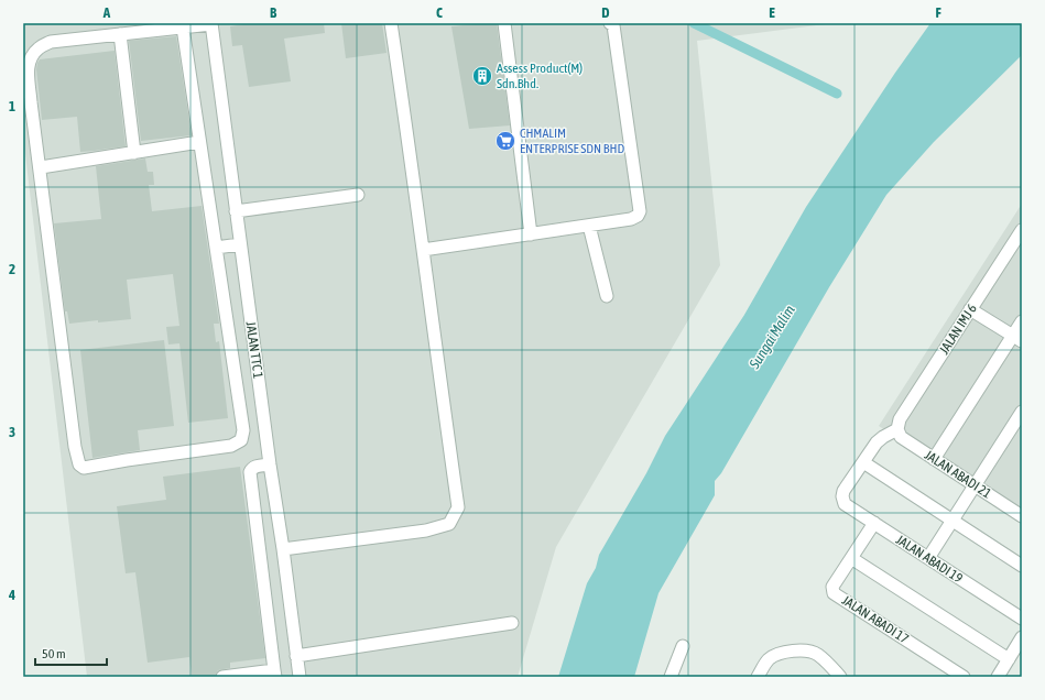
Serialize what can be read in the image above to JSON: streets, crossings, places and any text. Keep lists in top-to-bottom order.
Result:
{
  "streets": {
    "street": [
      "JALAN IMJ 6",
      "JALAN TTC 1",
      "JALAN ABADI 21",
      "JALAN ABADI 19",
      "JALAN ABADI 17"
    ]
  },
  "crossings": [
    ["JALAN IMJ 6", "JALAN ABADI 21"],
    ["JALAN ABADI 19", "JALAN ABADI 17"]
  ],
  "water": ["Sungai Malim"],
  "places": {
    "building": ["Assess Product(M) Sdn.Bhd."],
    "supermarket": ["CHMALIM ENTERPRISE SDN BHD"]
  },
  "scale_bar": "50 m",
  "grid": {
    "columns": [
      "A",
      "B",
      "C",
      "D",
      "E",
      "F"
    ],
    "rows": [
      "1",
      "2",
      "3",
      "4"
    ]
  }
}
